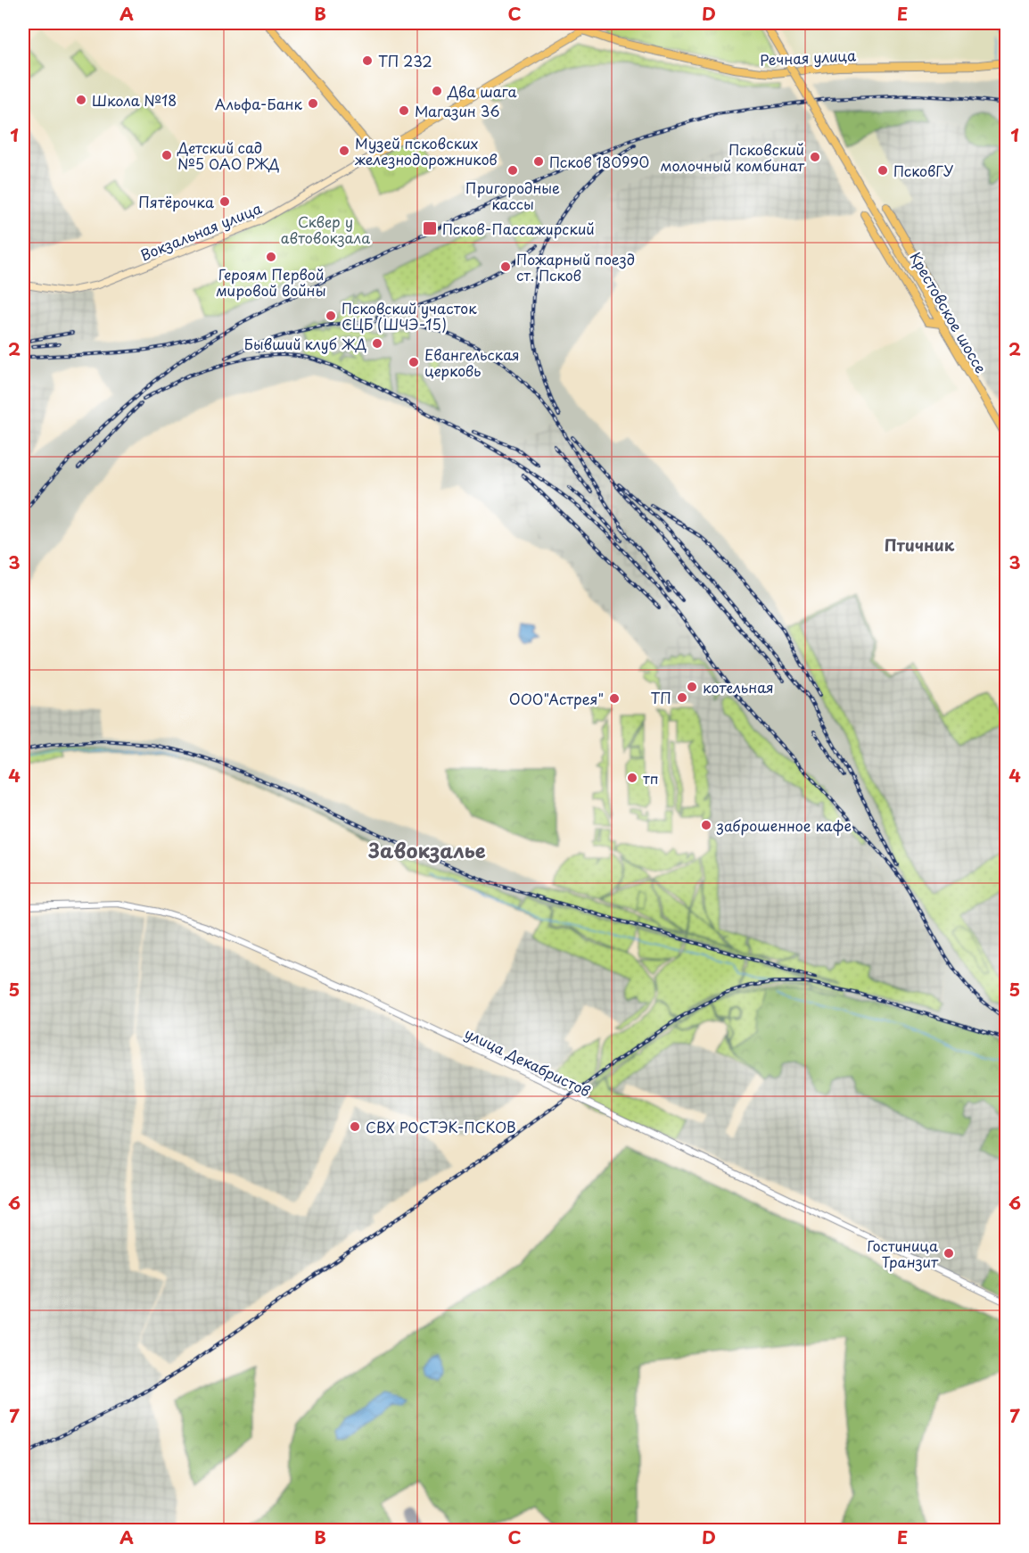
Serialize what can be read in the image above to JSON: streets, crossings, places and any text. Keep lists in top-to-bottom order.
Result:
{
  "streets": {
    "main road": ["Речная улица", "Вокзальная улица", "Крестовское шоссе"],
    "street": ["улица Декабристов"]
  },
  "crossings": [
    ["Речная улица", "Вокзальная улица"]
  ],
  "districts": ["Птичник", "Завокзалье"],
  "parks": ["Сквер у автовокзала"],
  "places": {
    "other": [
      "ТП 232",
      "Два шага",
      "Школа №18",
      "Альфа-Банк",
      "Магазин 36",
      "Музей псковских железнодорожников",
      "Детский сад №5 ОАО РЖД",
      "Псковский молочный комбинат",
      "Псков 180990",
      "Пригородные кассы",
      "ПсковГУ",
      "Пятёрочка",
      "Героям Первой мировой войны",
      "Пожарный поезд ст. Псков",
      "Псковский участок СЦБ (ШЧЭ-15)",
      "Бывший клуб ЖД",
      "Евангельская церковь",
      "котельная",
      "ТП",
      "ООО\"Астрея\"",
      "тп",
      "заброшенное кафе",
      "СВХ РОСТЭК-ПСКОВ",
      "Гостиница Транзит"
    ],
    "transit": ["Псков-Пассажирский"]
  },
  "grid": {
    "columns": [
      "A",
      "B",
      "C",
      "D",
      "E"
    ],
    "rows": [
      "1",
      "2",
      "3",
      "4",
      "5",
      "6",
      "7"
    ]
  }
}
